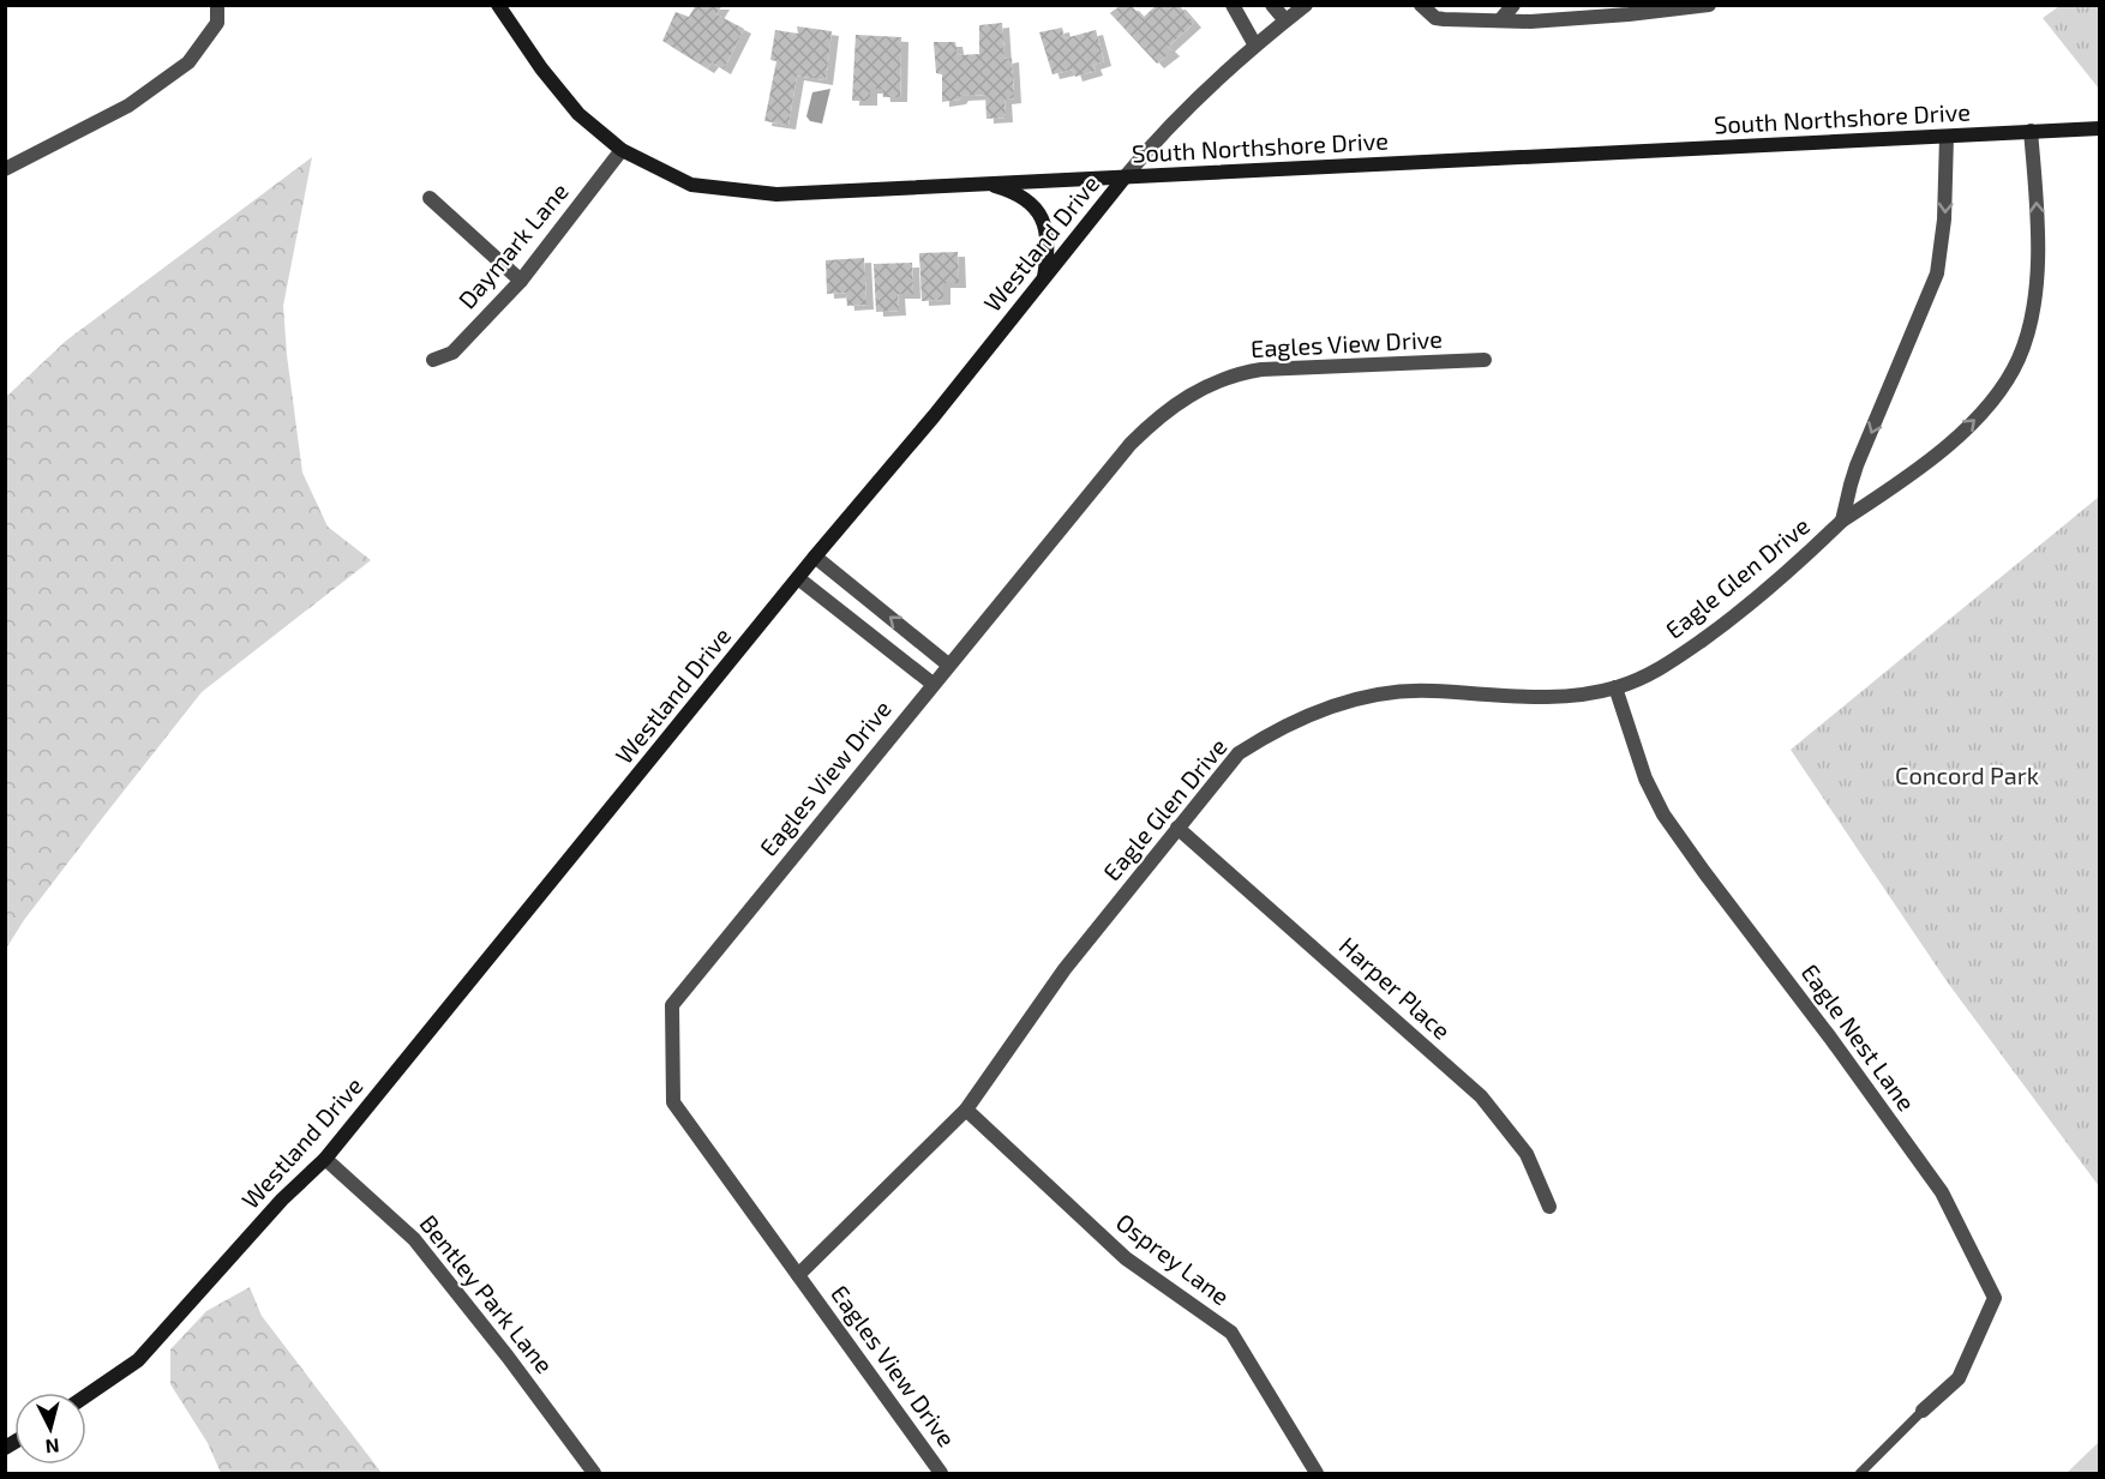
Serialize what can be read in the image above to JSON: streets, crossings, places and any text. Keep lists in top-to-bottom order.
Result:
{
  "streets": {
    "main road": ["South Northshore Drive", "Westland Drive"],
    "street": [
      "Daymark Lane",
      "Eagles View Drive",
      "Eagle Glen Drive",
      "Harper Place",
      "Eagle Nest Lane",
      "Osprey Lane",
      "Bentley Park Lane"
    ]
  },
  "crossings": [
    ["South Northshore Drive", "Westland Drive"],
    ["South Northshore Drive", "Daymark Lane"],
    ["South Northshore Drive", "Eagle Glen Drive"],
    ["Westland Drive", "Bentley Park Lane"],
    ["Eagles View Drive", "Eagle Glen Drive"],
    ["Eagle Glen Drive", "Harper Place"],
    ["Eagle Glen Drive", "Eagle Nest Lane"],
    ["Eagle Glen Drive", "Osprey Lane"]
  ],
  "parks": ["Concord Park"],
  "north": "bottom"
}
